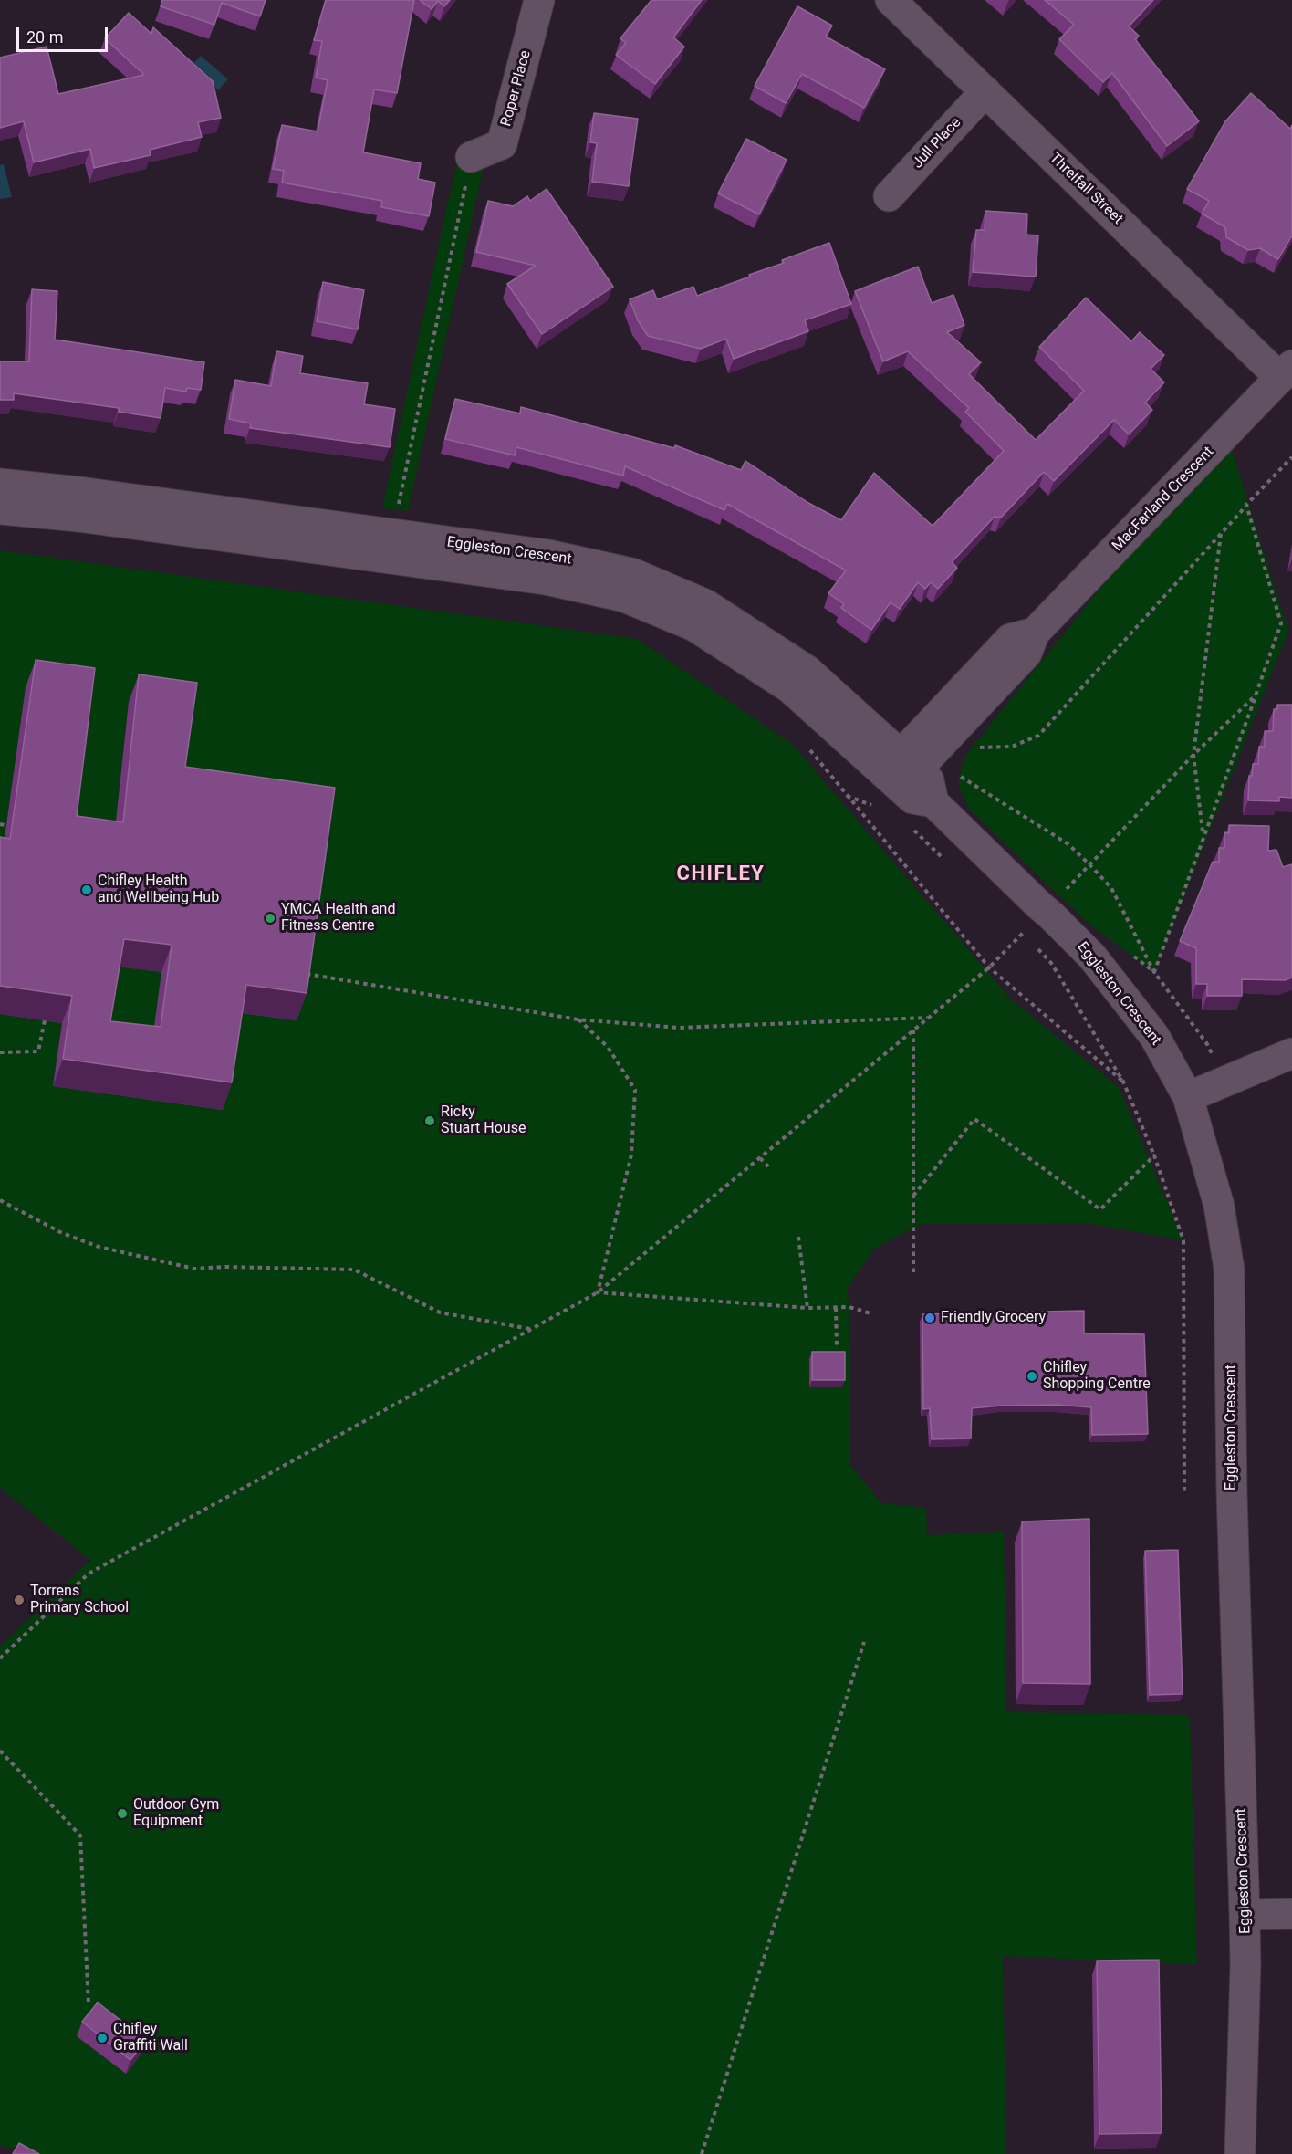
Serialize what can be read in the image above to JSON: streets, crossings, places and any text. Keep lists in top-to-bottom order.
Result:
{
  "streets": {
    "street": [
      "Roper Place",
      "Jull Place",
      "Threlfall Street",
      "MacFarland Crescent",
      "Eggleston Crescent"
    ]
  },
  "crossings": [
    ["Jull Place", "Threlfall Street"],
    ["Threlfall Street", "MacFarland Crescent"],
    ["MacFarland Crescent", "Eggleston Crescent"]
  ],
  "districts": ["CHIFLEY"],
  "places": [
    "Chifley Health and Wellbeing Hub",
    "YMCA Health and Fitness Centre",
    "Ricky Stuart House",
    "Friendly Grocery",
    "Chifley Shopping Centre",
    "Torrens Primary School",
    "Outdoor Gym Equipment",
    "Chifley Graffiti Wall"
  ],
  "scale_bar": "20 m"
}
